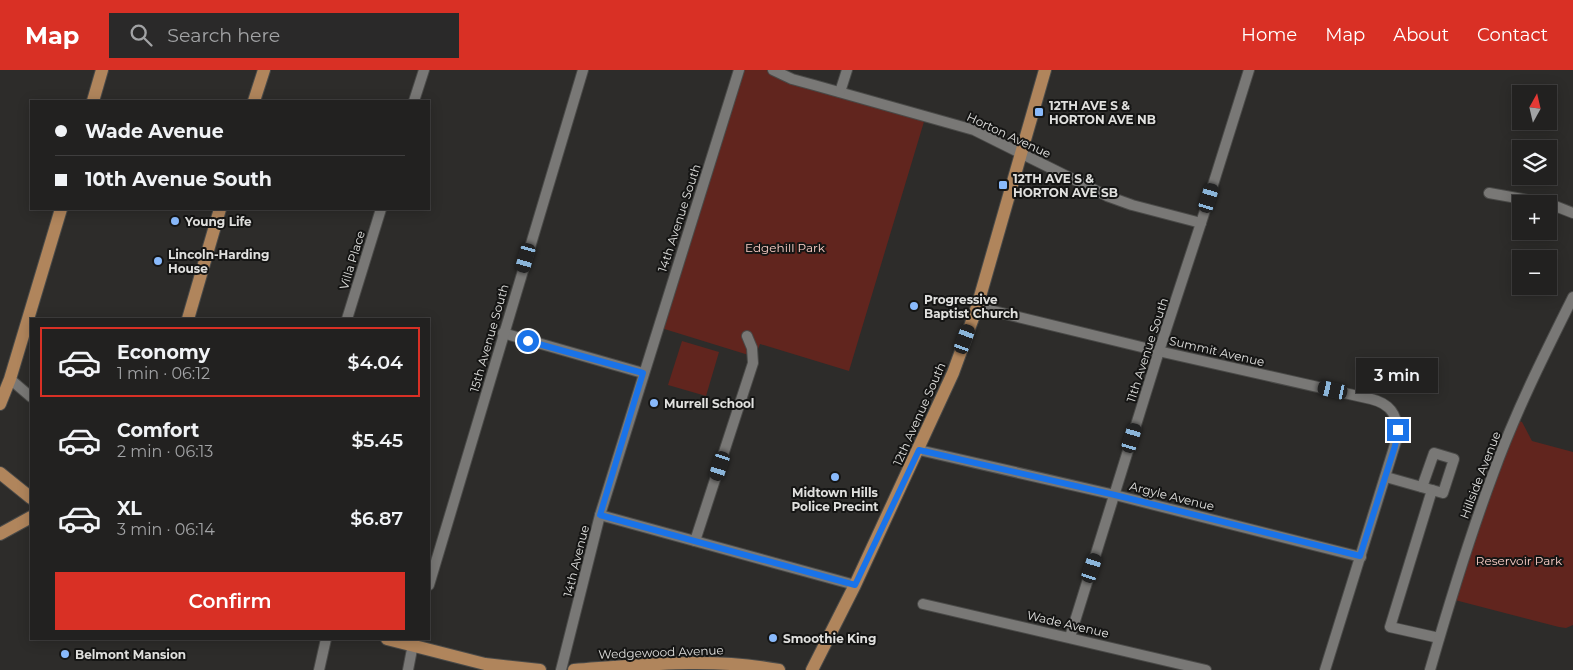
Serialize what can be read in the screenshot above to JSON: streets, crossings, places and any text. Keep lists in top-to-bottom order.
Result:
{
  "streets": {
    "main road": ["12th Avenue South", "Wedgewood Avenue"],
    "street": [
      "Horton Avenue",
      "14th Avenue South",
      "Villa Place",
      "15th Avenue South",
      "11th Avenue South",
      "Summit Avenue",
      "Hillside Avenue",
      "Argyle Avenue",
      "14th Avenue",
      "Wade Avenue"
    ]
  },
  "crossings": [
    ["Horton Avenue", "11th Avenue South"],
    ["Horton Avenue", "12th Avenue South"],
    ["14th Avenue South", "14th Avenue"],
    ["11th Avenue South", "Summit Avenue"],
    ["11th Avenue South", "Argyle Avenue"],
    ["11th Avenue South", "Wade Avenue"],
    ["Summit Avenue", "12th Avenue South"],
    ["12th Avenue South", "Argyle Avenue"]
  ],
  "parks": ["Edgehill Park", "Reservoir Park"],
  "places": {
    "transit": ["12TH AVE S & HORTON AVE NB", "12TH AVE S & HORTON AVE SB"],
    "other": [
      "Young Life",
      "Lincoln-Harding House",
      "Progressive Baptist Church",
      "Murrell School",
      "Midtown Hills Police Precint",
      "Smoothie King",
      "Belmont Mansion"
    ]
  },
  "north": "top",
  "page": {
    "header": "Map",
    "search": "Search here",
    "nav": [
      "Home",
      "Map",
      "About",
      "Contact"
    ],
    "map_buttons": ["+", "−"],
    "banner": ["Wade Avenue", "10th Avenue South"],
    "list": [
      {
        "name": "Economy",
        "note": "1 min · 06:12",
        "value": "$4.04"
      },
      {
        "name": "Comfort",
        "note": "2 min · 06:13",
        "value": "$5.45"
      },
      {
        "name": "XL",
        "note": "3 min · 06:14",
        "value": "$6.87"
      }
    ],
    "bubble": "3 min",
    "buttons": "Confirm"
  }
}
